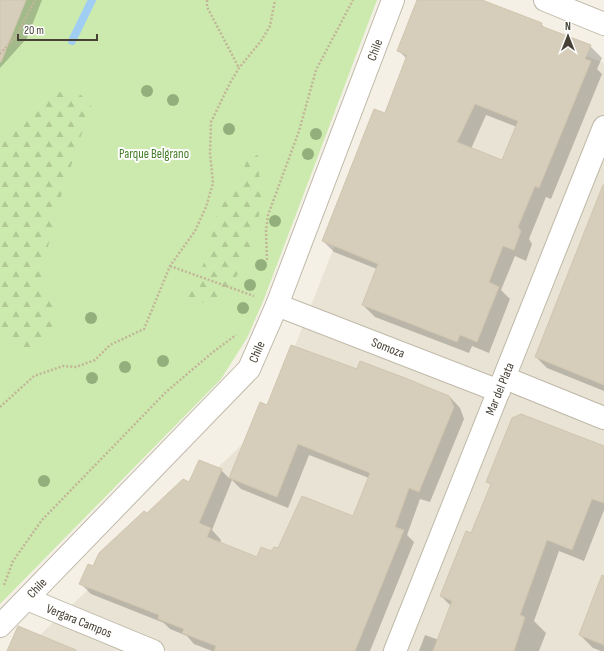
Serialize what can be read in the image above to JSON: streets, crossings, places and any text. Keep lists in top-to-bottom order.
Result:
{
  "streets": {
    "street": [
      "Chile",
      "Somoza",
      "Mar del Plata",
      "Vergara Campos"
    ]
  },
  "crossings": [
    ["Chile", "Somoza"],
    ["Chile", "Vergara Campos"],
    ["Somoza", "Mar del Plata"]
  ],
  "parks": ["Parque Belgrano"],
  "scale_bar": "20 m",
  "north": "top"
}
